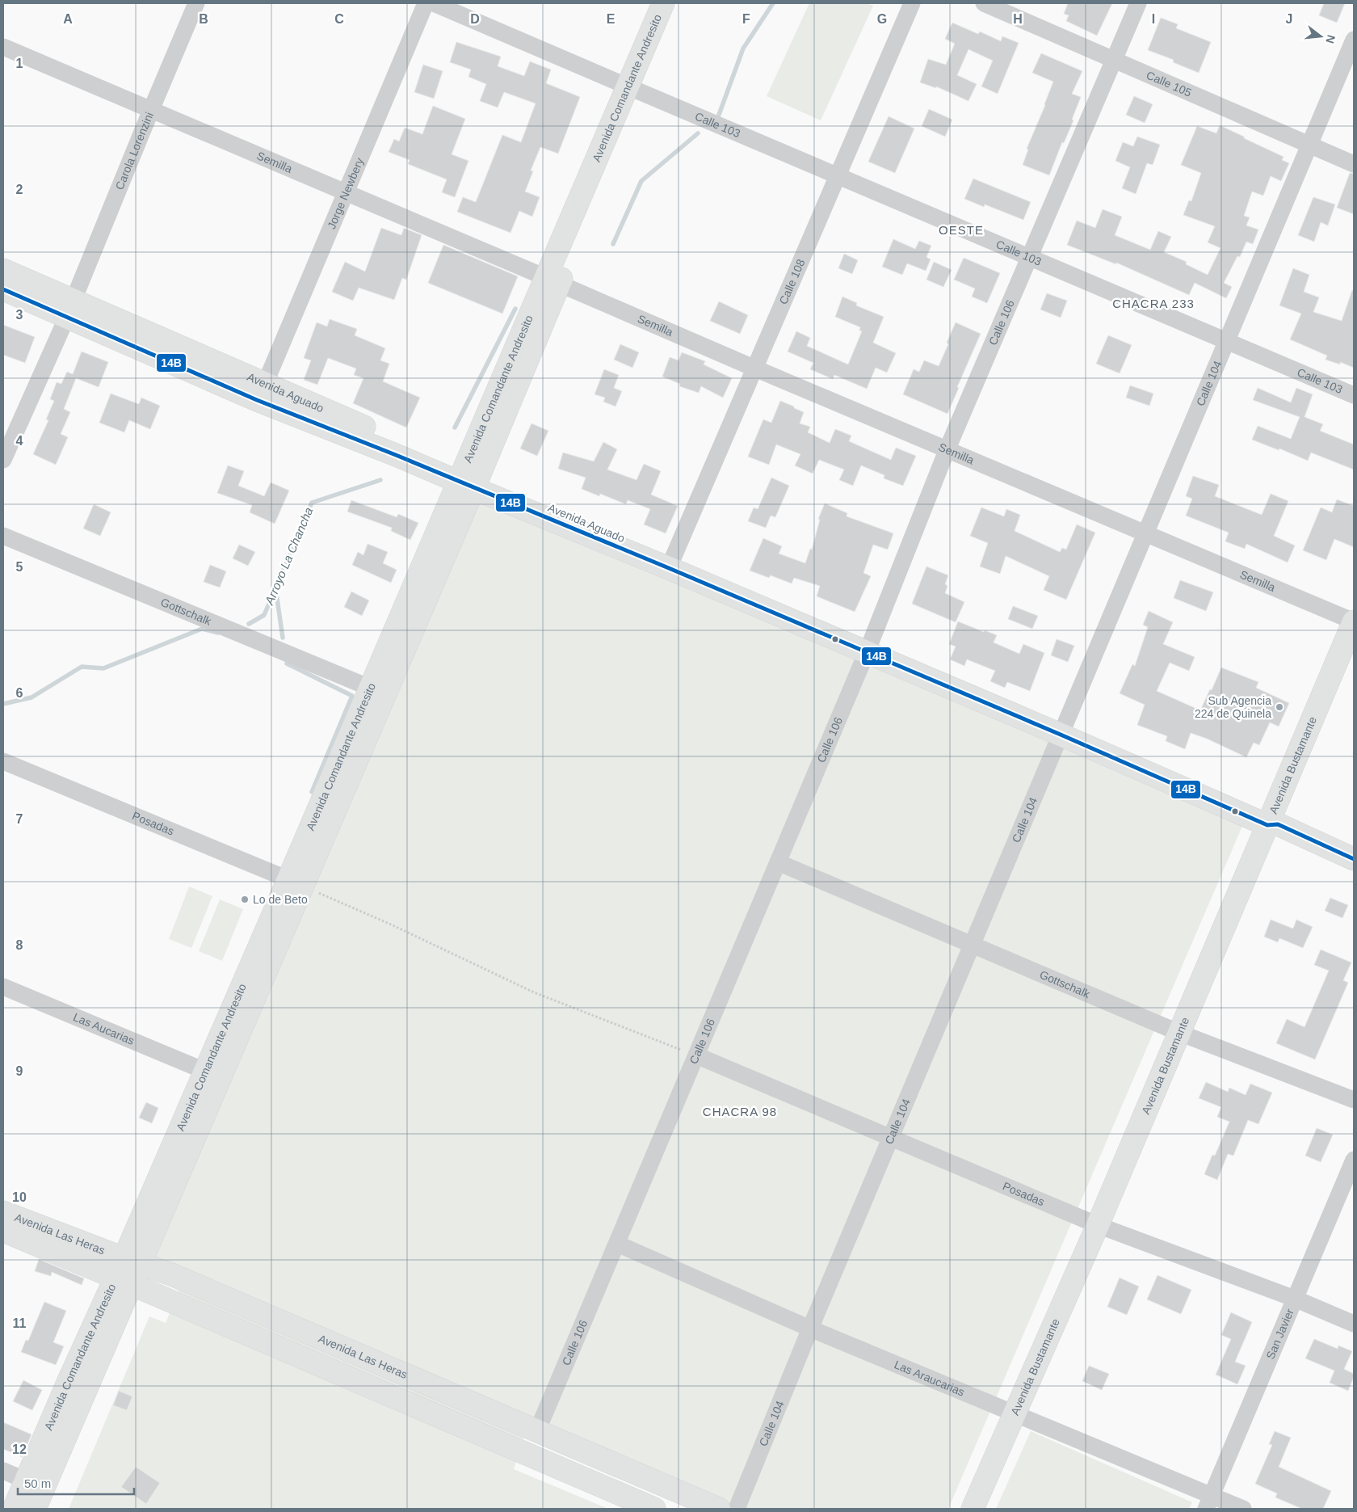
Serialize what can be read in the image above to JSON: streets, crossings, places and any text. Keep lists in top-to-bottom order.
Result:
{
  "streets": {
    "main road": [
      "Avenida Comandante Andresito",
      "Avenida Aguado",
      "Avenida Bustamante",
      "Avenida Las Heras"
    ],
    "street": [
      "Calle 105",
      "Calle 103",
      "Carola Lorenzini",
      "Semilla",
      "Jorge Newbery",
      "Calle 108",
      "Calle 106",
      "Calle 104",
      "Gottschalk",
      "Posadas",
      "Las Aucarias",
      "San Javier",
      "Las Araucarias"
    ]
  },
  "crossings": [
    ["Calle 105", "Calle 106"],
    ["Calle 105", "Calle 104"],
    ["Avenida Comandante Andresito", "Calle 103"],
    ["Avenida Comandante Andresito", "Semilla"],
    ["Avenida Comandante Andresito", "Avenida Aguado"],
    ["Avenida Comandante Andresito", "Gottschalk"],
    ["Avenida Comandante Andresito", "Posadas"],
    ["Avenida Comandante Andresito", "Las Aucarias"],
    ["Avenida Comandante Andresito", "Avenida Las Heras"],
    ["Calle 103", "Calle 108"],
    ["Calle 103", "Calle 106"],
    ["Calle 103", "Calle 104"],
    ["Carola Lorenzini", "Semilla"],
    ["Carola Lorenzini", "Avenida Aguado"],
    ["Semilla", "Jorge Newbery"],
    ["Semilla", "Calle 108"],
    ["Semilla", "Calle 106"],
    ["Semilla", "Calle 104"],
    ["Semilla", "Avenida Bustamante"],
    ["Jorge Newbery", "Avenida Aguado"],
    ["Calle 108", "Avenida Aguado"],
    ["Calle 106", "Avenida Aguado"],
    ["Calle 106", "Gottschalk"],
    ["Calle 106", "Posadas"],
    ["Calle 106", "Avenida Las Heras"],
    ["Calle 106", "Las Araucarias"],
    ["Calle 104", "Avenida Aguado"],
    ["Calle 104", "Gottschalk"],
    ["Calle 104", "Posadas"],
    ["Calle 104", "Las Araucarias"],
    ["Avenida Aguado", "Avenida Bustamante"],
    ["Gottschalk", "Avenida Bustamante"],
    ["Avenida Bustamante", "Posadas"],
    ["Avenida Bustamante", "Las Araucarias"],
    ["Posadas", "San Javier"],
    ["San Javier", "Las Araucarias"]
  ],
  "districts": ["OESTE", "CHACRA 233", "CHACRA 98"],
  "water": ["Arroyo La Chancha"],
  "places": ["Sub Agencia 224 de Quinela", "Lo de Beto"],
  "lines": ["transit line 14B"],
  "scale_bar": "50 m",
  "north": "right",
  "grid": {
    "columns": [
      "A",
      "B",
      "C",
      "D",
      "E",
      "F",
      "G",
      "H",
      "I",
      "J"
    ],
    "rows": [
      "1",
      "2",
      "3",
      "4",
      "5",
      "6",
      "7",
      "8",
      "9",
      "10",
      "11",
      "12"
    ]
  }
}
